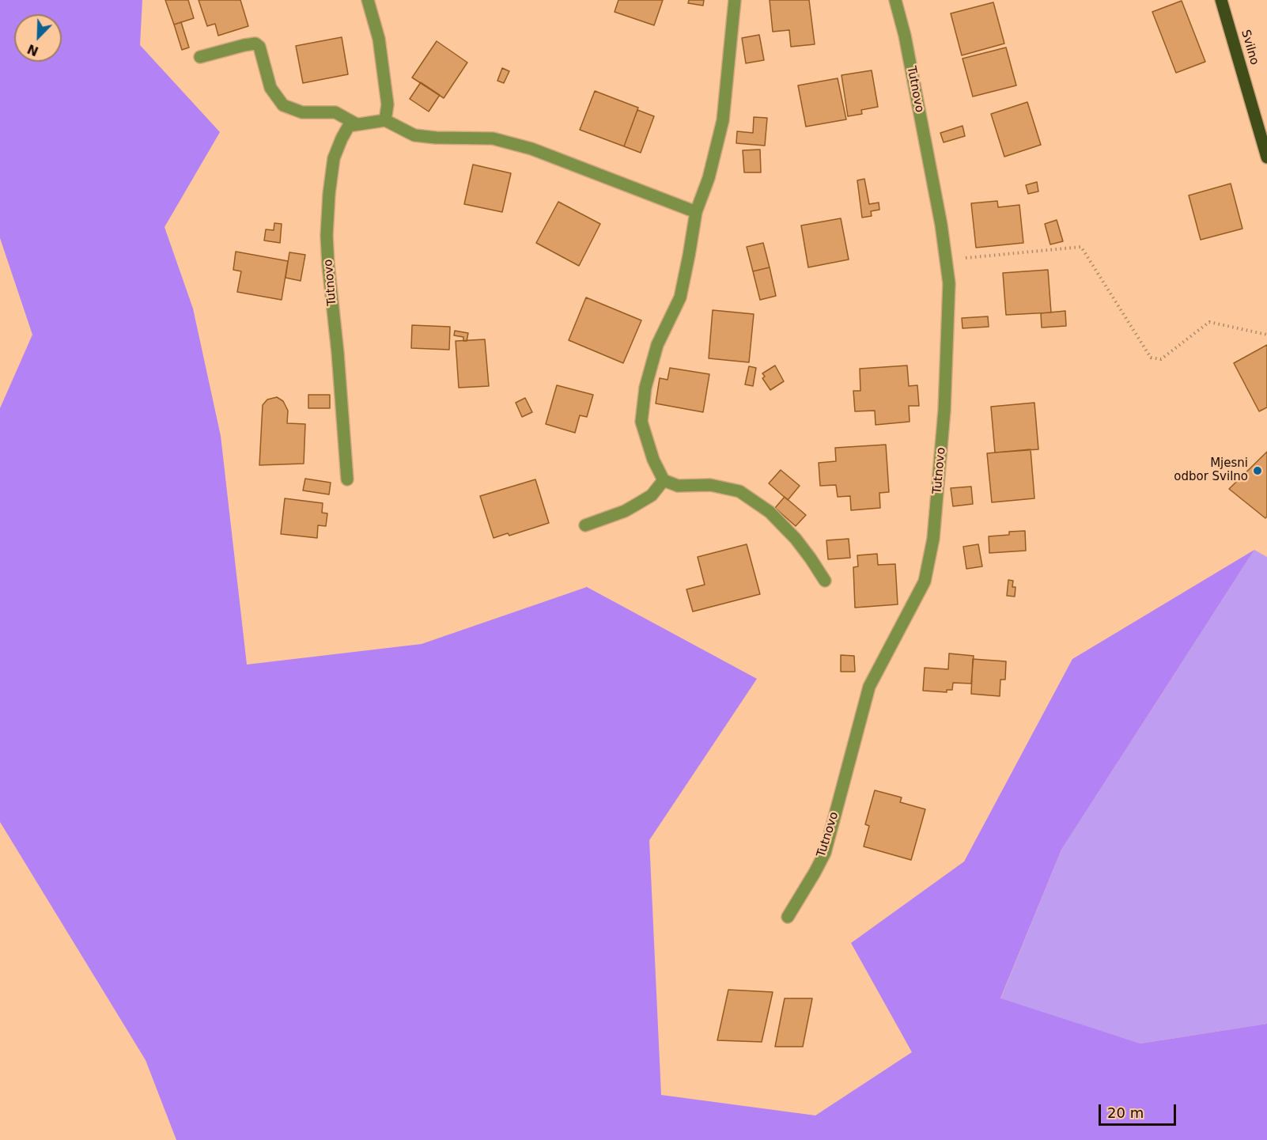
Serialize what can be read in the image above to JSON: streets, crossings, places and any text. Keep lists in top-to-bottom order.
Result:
{
  "streets": {
    "main road": ["Svilno"],
    "street": ["Tutnovo"]
  },
  "places": ["Mjesni odbor Svilno"],
  "scale_bar": "20 m",
  "north": "bottom left"
}
